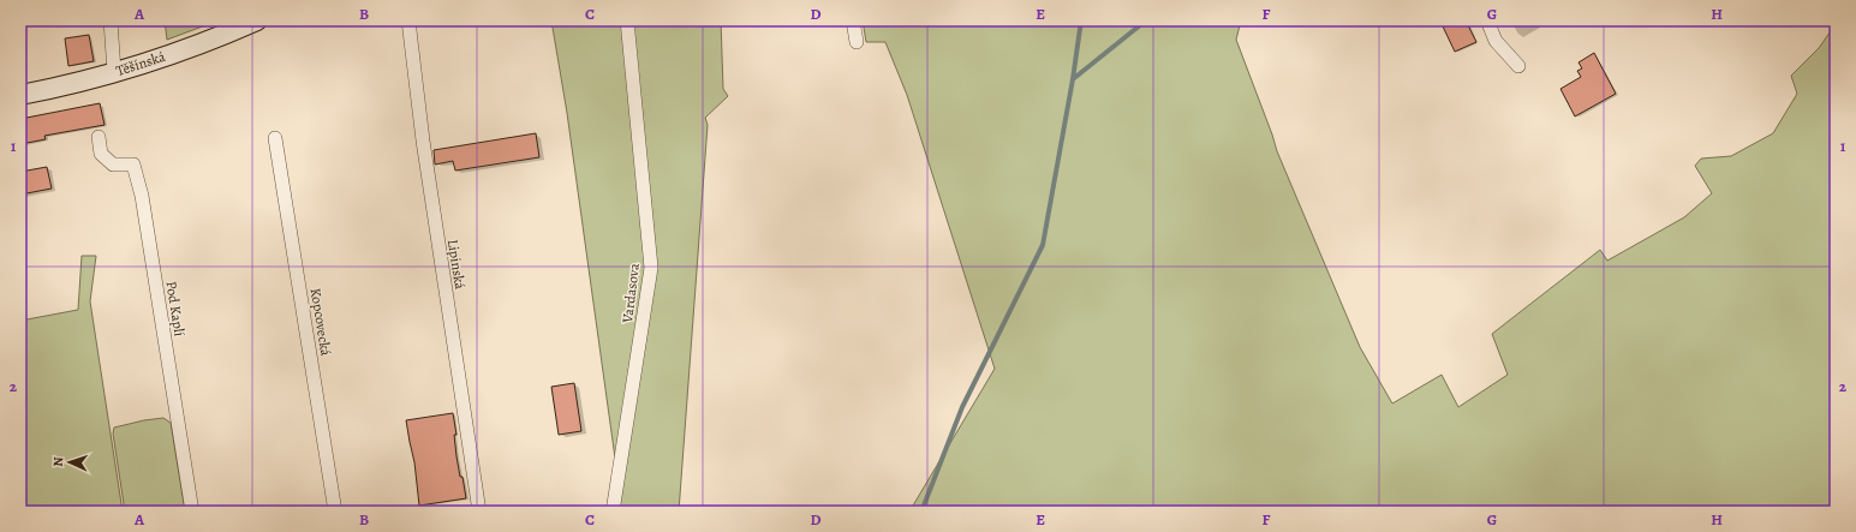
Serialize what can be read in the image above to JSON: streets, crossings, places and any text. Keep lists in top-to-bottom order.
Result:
{
  "streets": {
    "main road": ["Těšínská"],
    "street": [
      "Lipinská",
      "Vardasova",
      "Pod Kaplí",
      "Kopcovecká"
    ]
  },
  "north": "left",
  "grid": {
    "columns": [
      "A",
      "B",
      "C",
      "D",
      "E",
      "F",
      "G",
      "H"
    ],
    "rows": ["1", "2"]
  }
}
